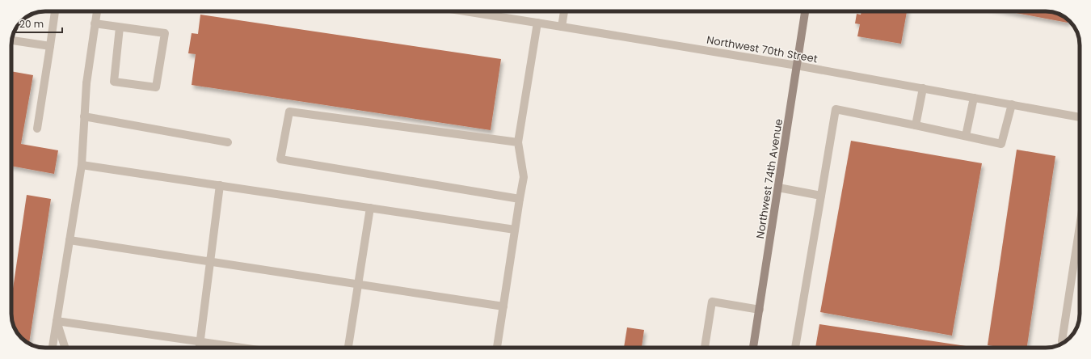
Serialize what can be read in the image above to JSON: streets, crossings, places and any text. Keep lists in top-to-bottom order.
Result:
{
  "streets": {
    "street": ["Northwest 70th Street", "Northwest 74th Avenue"]
  },
  "crossings": [
    ["Northwest 70th Street", "Northwest 74th Avenue"]
  ],
  "scale_bar": "20 m"
}
